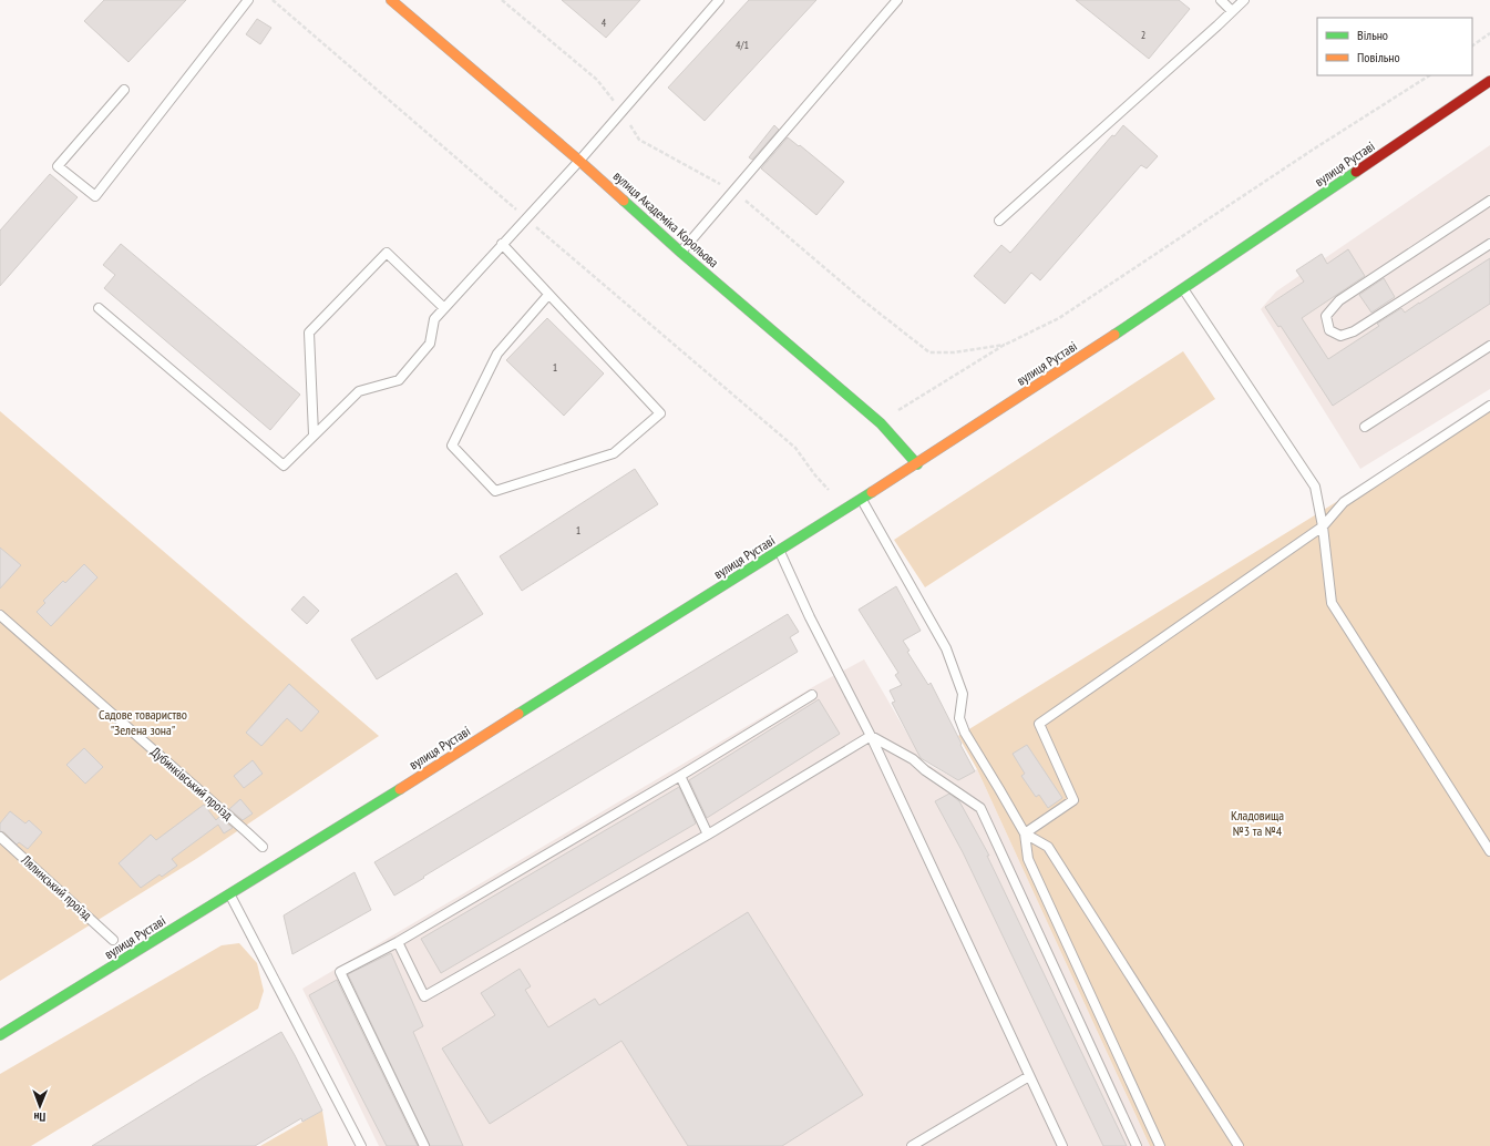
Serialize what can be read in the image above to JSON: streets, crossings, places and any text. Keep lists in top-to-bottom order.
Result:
{
  "streets": {
    "main road": ["вулиця Руставі", "вулиця Академіка Корольова"],
    "lane": ["Дубинківський проїзд", "Лялинський проїзд"]
  },
  "crossings": [
    ["вулиця Руставі", "вулиця Академіка Корольова"]
  ],
  "parks": ["Садове товариство \"Зелена зона\"", "Кладовища №3 та №4"],
  "house_numbers": [
    "4",
    "2",
    "4/1",
    "1",
    "1"
  ],
  "legend": ["Вільно", "Повільно"],
  "north": "bottom"
}
